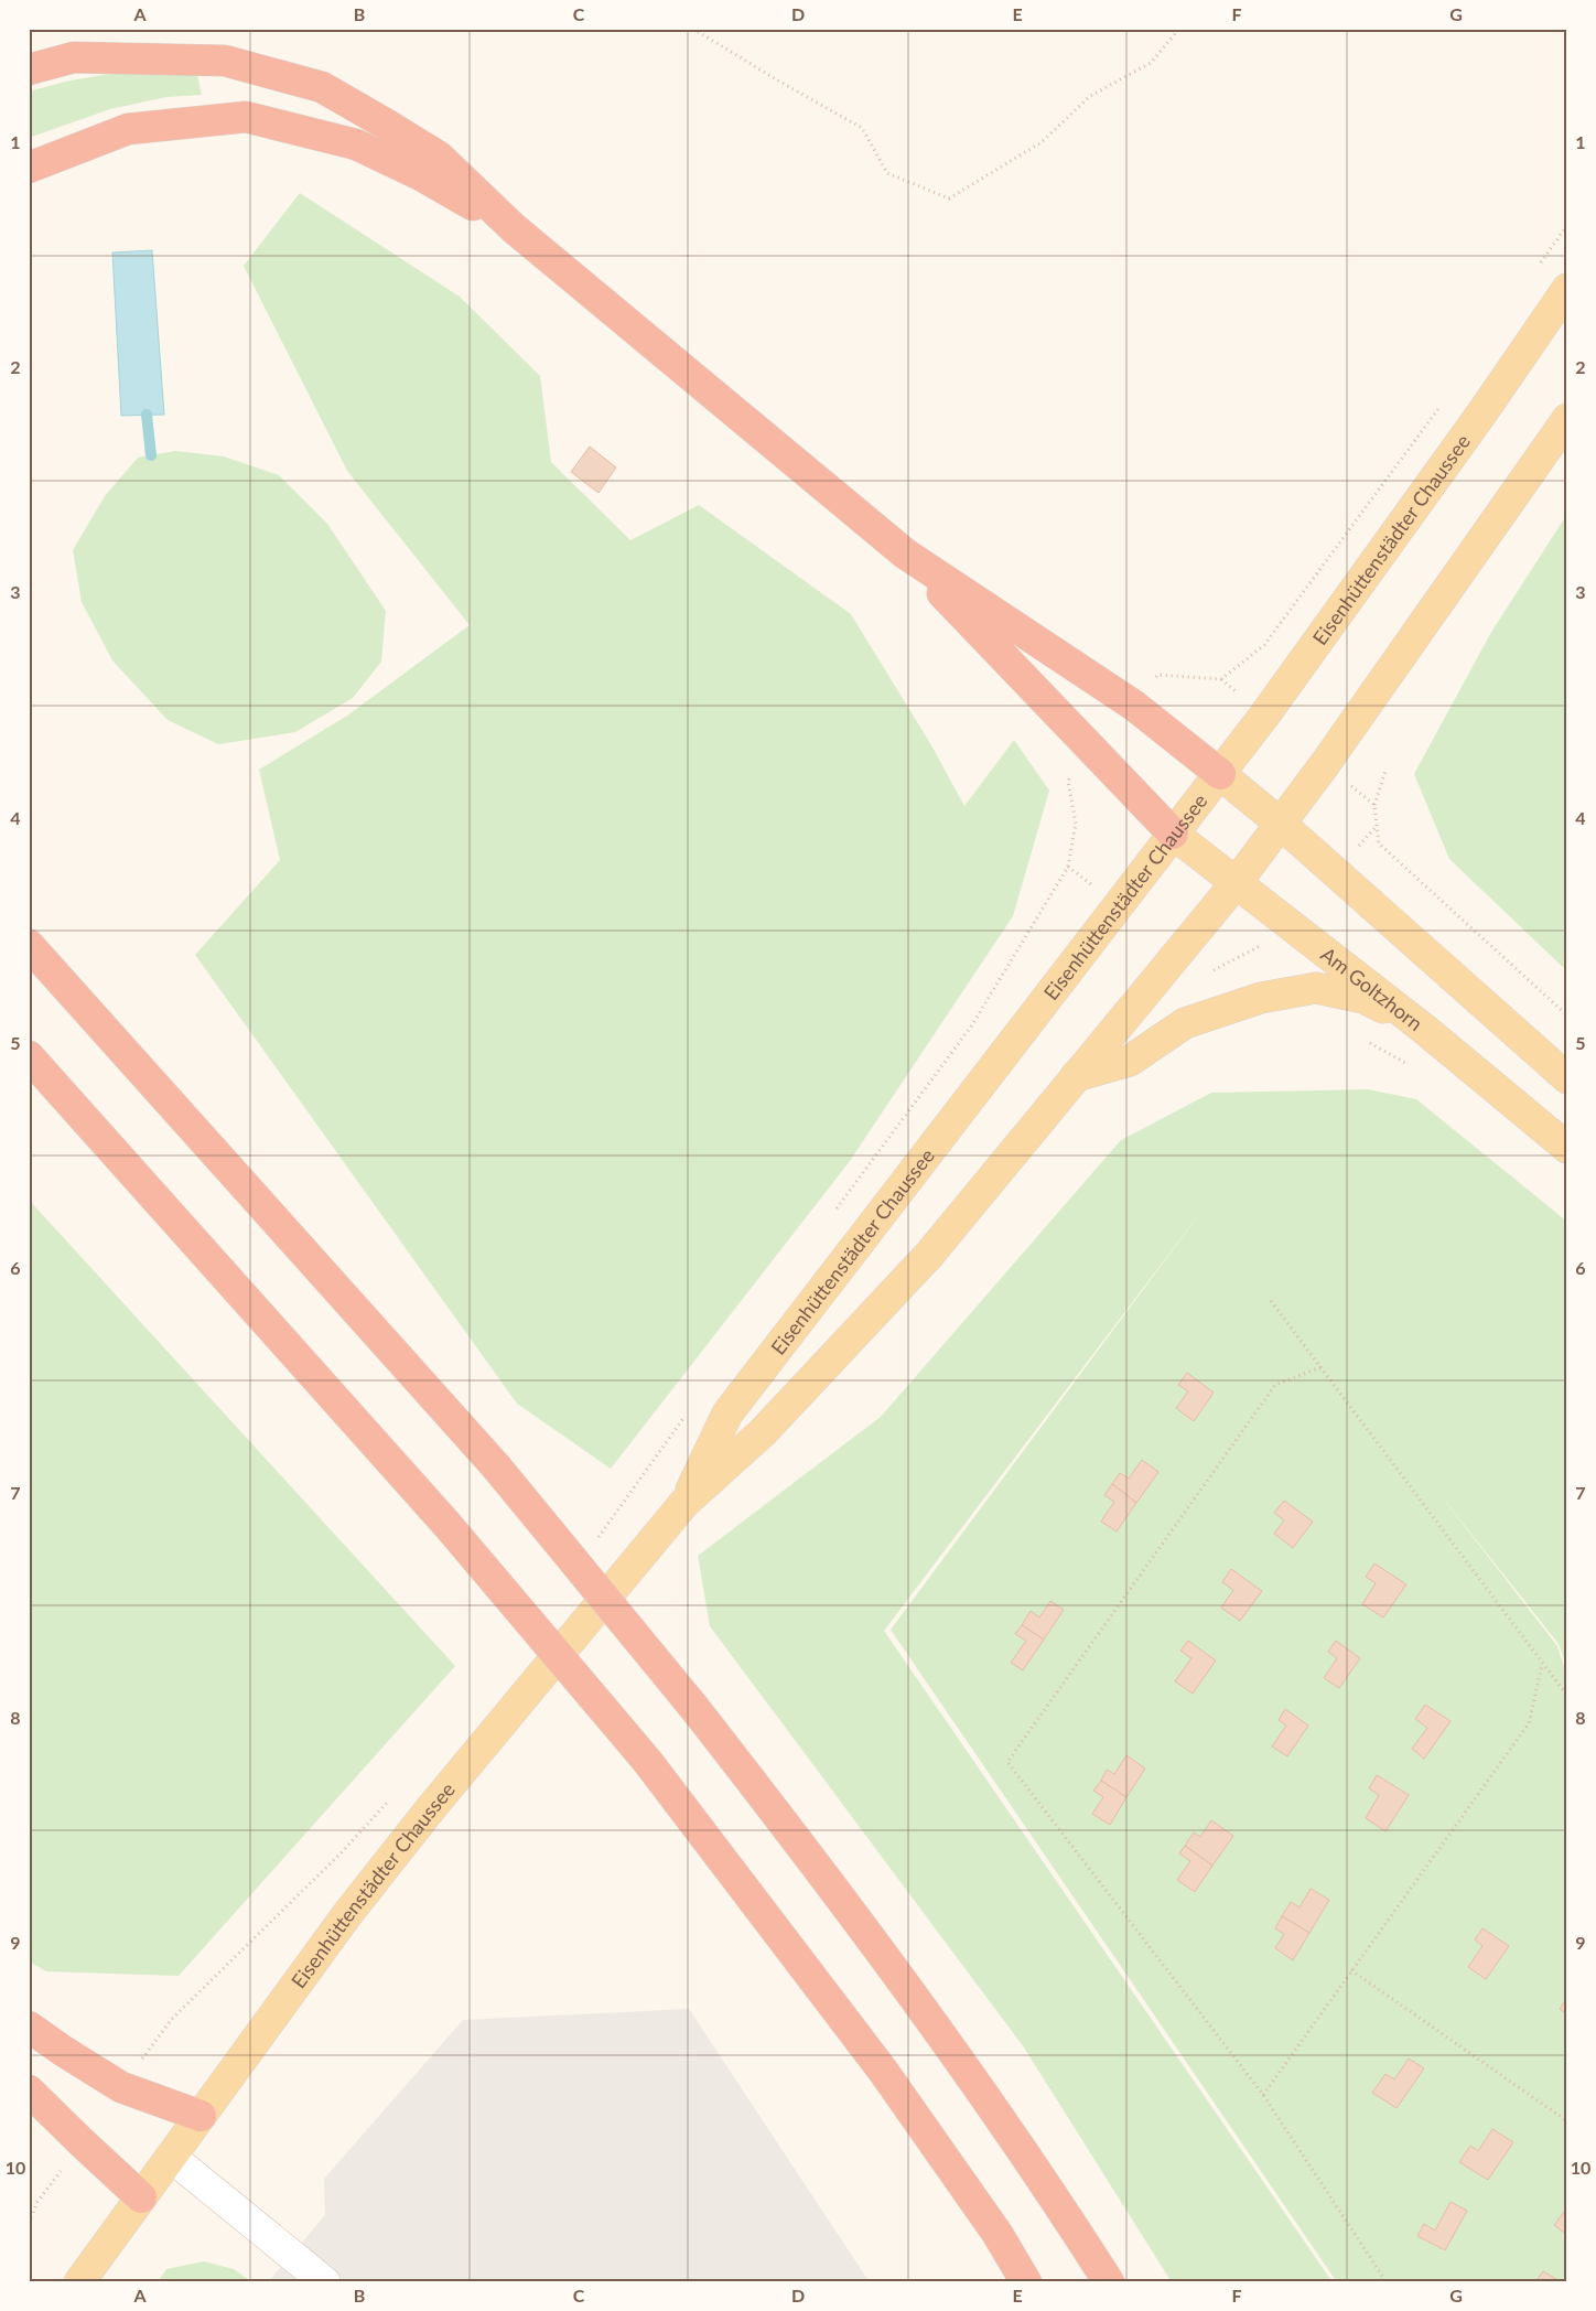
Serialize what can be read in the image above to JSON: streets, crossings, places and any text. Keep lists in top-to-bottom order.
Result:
{
  "streets": {
    "main road": ["Eisenhüttenstädter Chaussee", "Am Goltzhorn"]
  },
  "crossings": [
    ["Eisenhüttenstädter Chaussee", "Am Goltzhorn"]
  ],
  "grid": {
    "columns": [
      "A",
      "B",
      "C",
      "D",
      "E",
      "F",
      "G"
    ],
    "rows": [
      "1",
      "2",
      "3",
      "4",
      "5",
      "6",
      "7",
      "8",
      "9",
      "10"
    ]
  }
}
